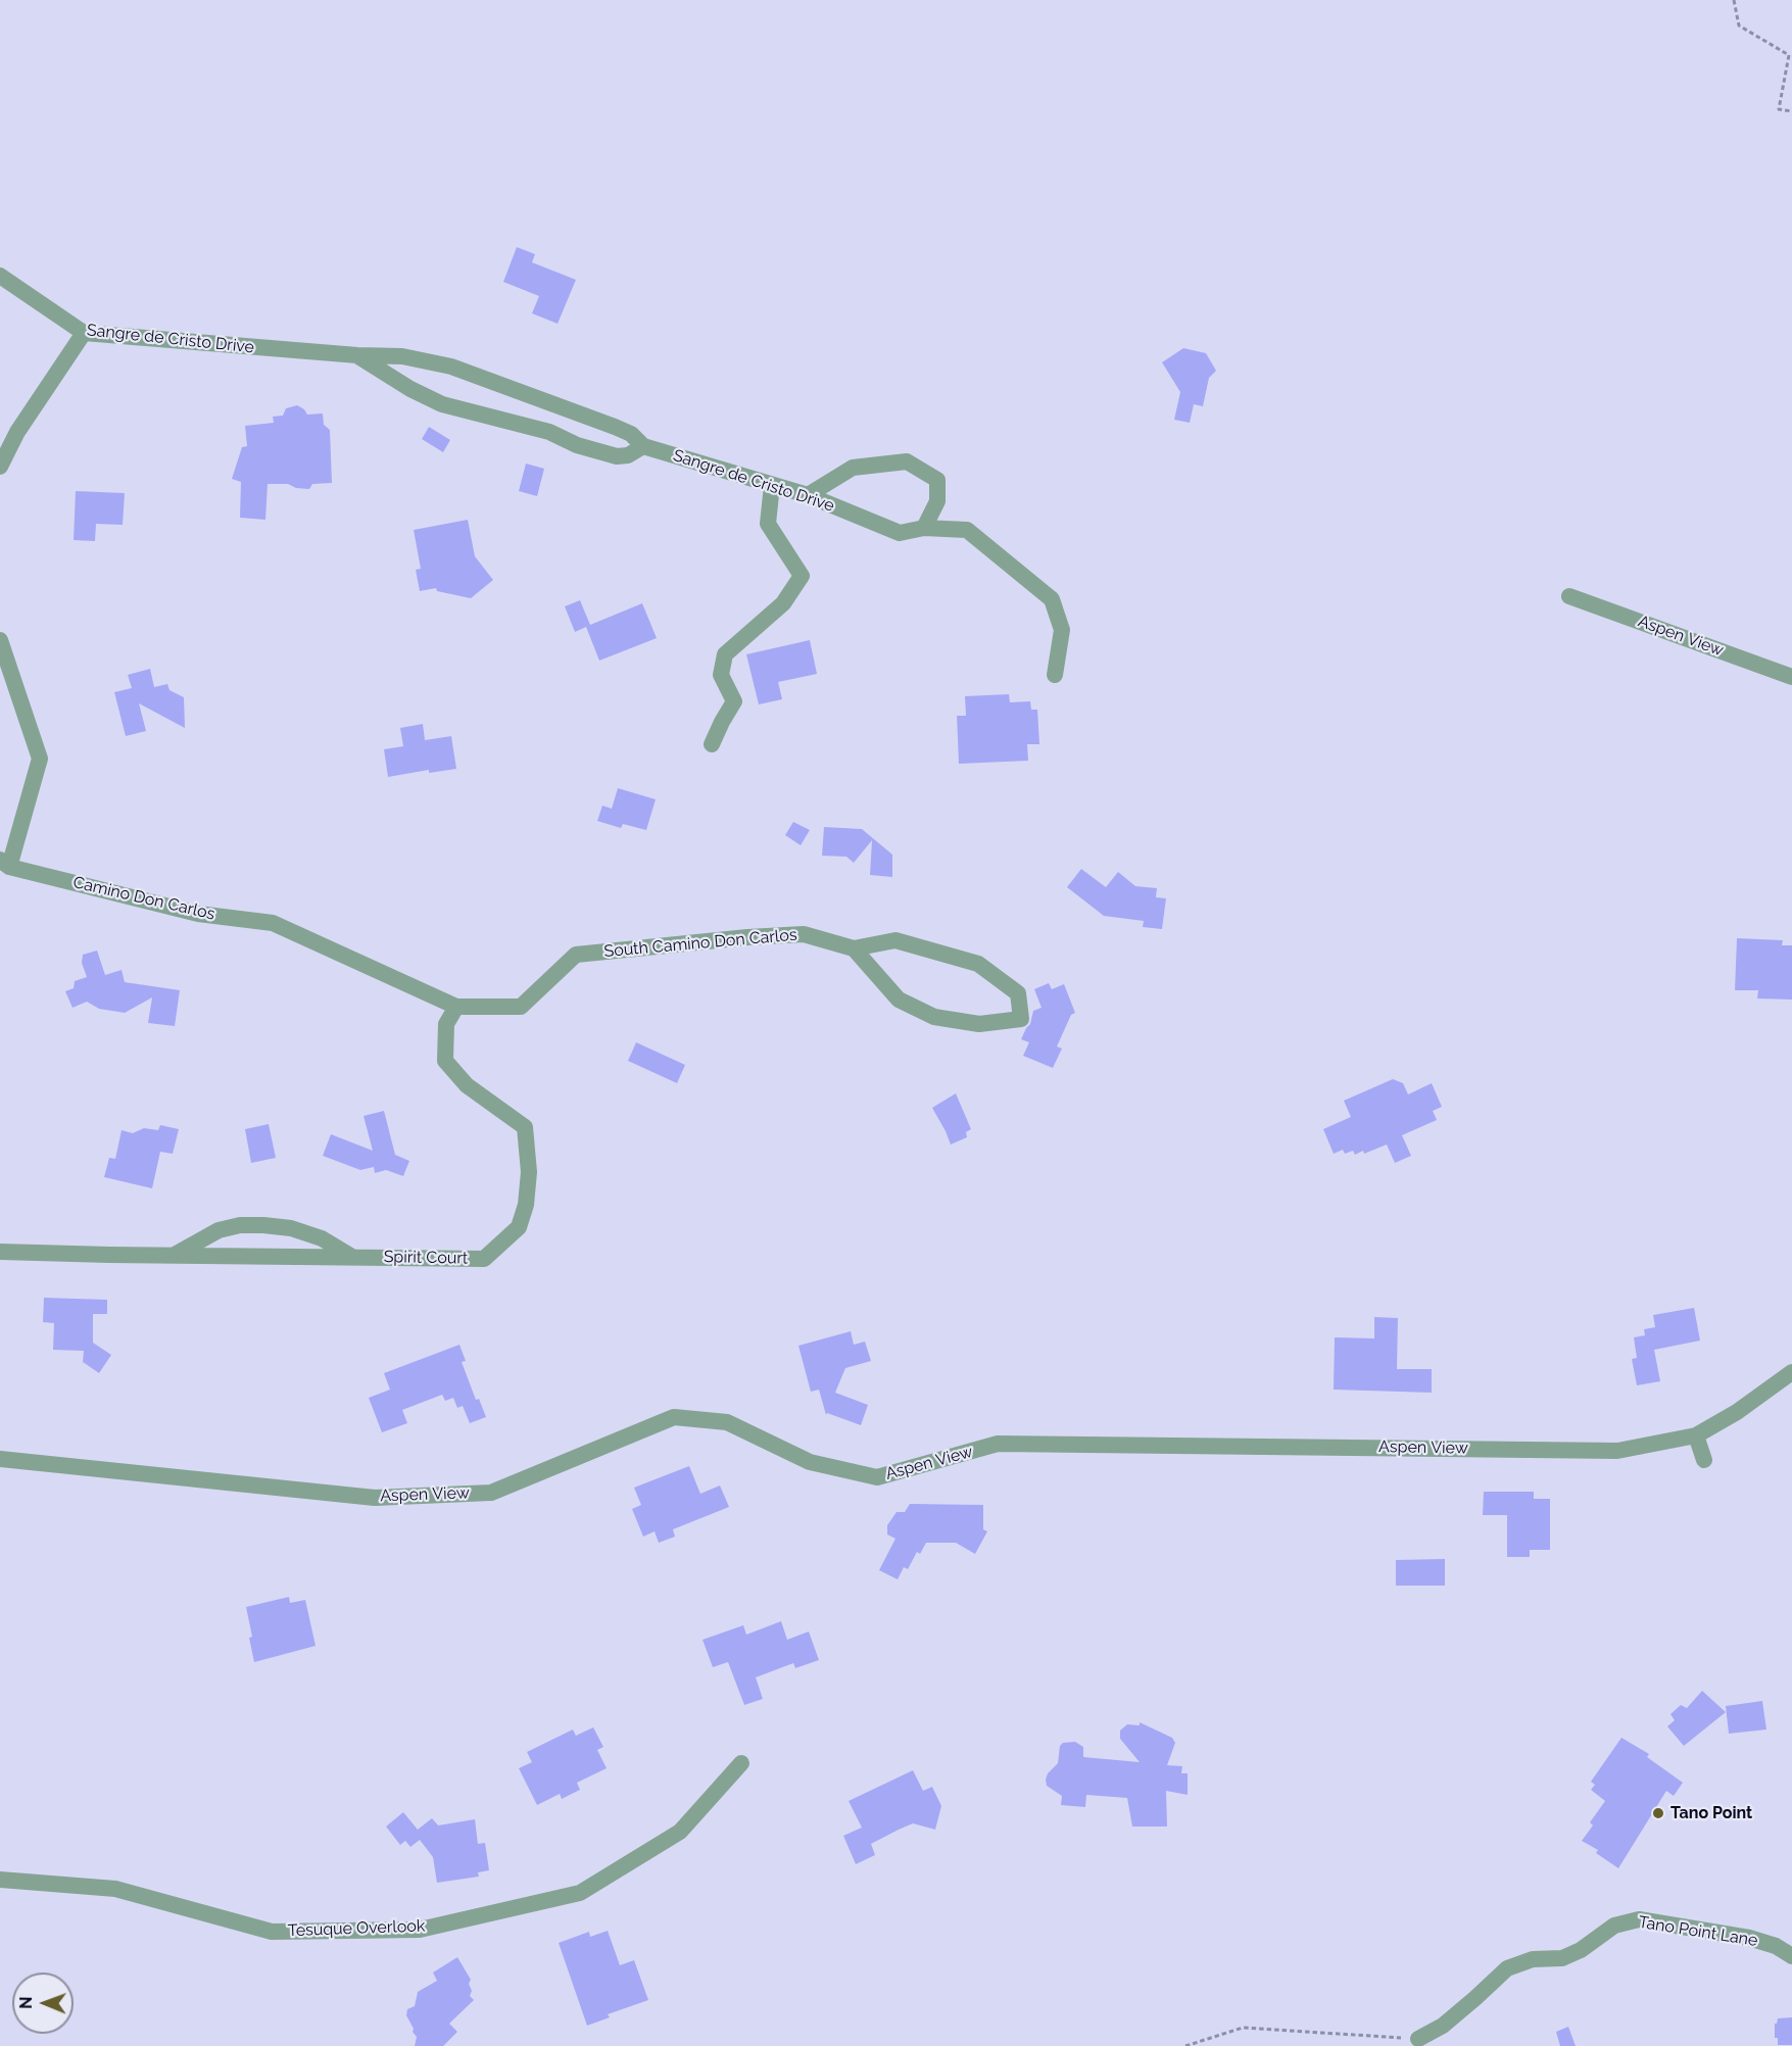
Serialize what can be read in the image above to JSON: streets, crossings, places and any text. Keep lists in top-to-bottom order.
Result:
{
  "streets": {
    "street": [
      "Sangre de Cristo Drive",
      "Aspen View",
      "Camino Don Carlos",
      "South Camino Don Carlos",
      "Spirit Court",
      "Tesuque Overlook",
      "Tano Point Lane"
    ]
  },
  "crossings": [
    ["Camino Don Carlos", "South Camino Don Carlos"],
    ["Camino Don Carlos", "Spirit Court"],
    ["South Camino Don Carlos", "Spirit Court"]
  ],
  "places": ["Tano Point"],
  "north": "left"
}
